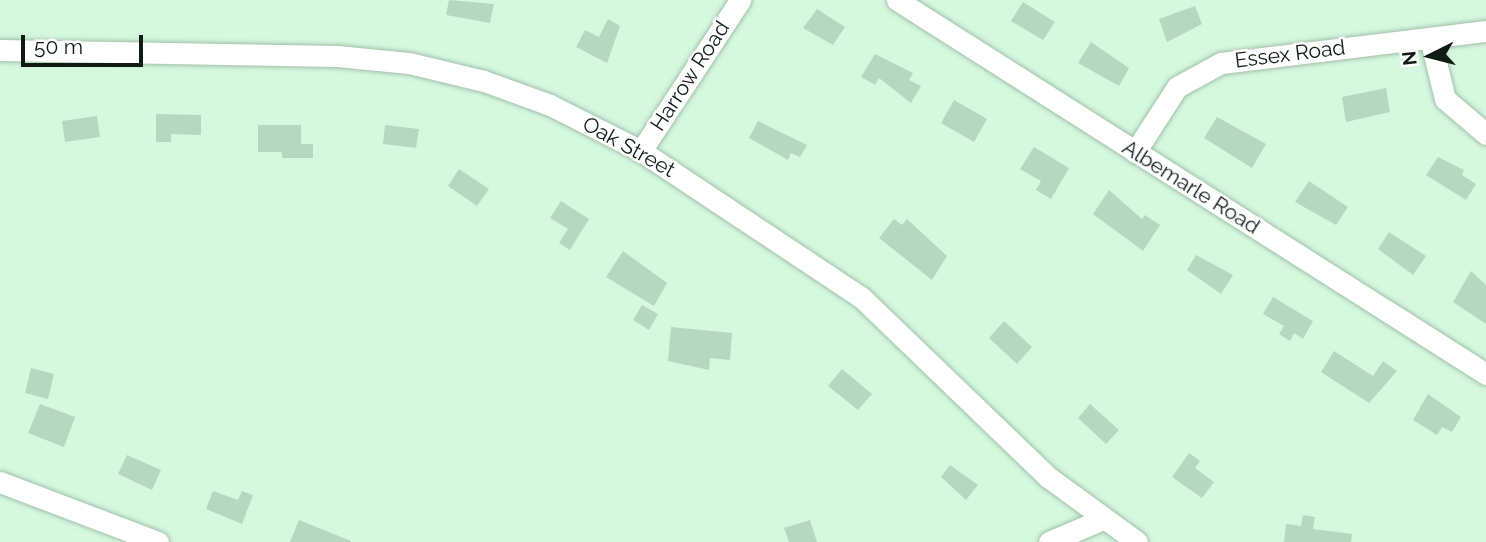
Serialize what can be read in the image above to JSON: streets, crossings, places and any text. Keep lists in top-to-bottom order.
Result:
{
  "streets": {
    "street": [
      "Essex Road",
      "Harrow Road",
      "Oak Street",
      "Albemarle Road"
    ]
  },
  "crossings": [
    ["Essex Road", "Albemarle Road"],
    ["Harrow Road", "Oak Street"]
  ],
  "scale_bar": "50 m",
  "north": "left"
}
